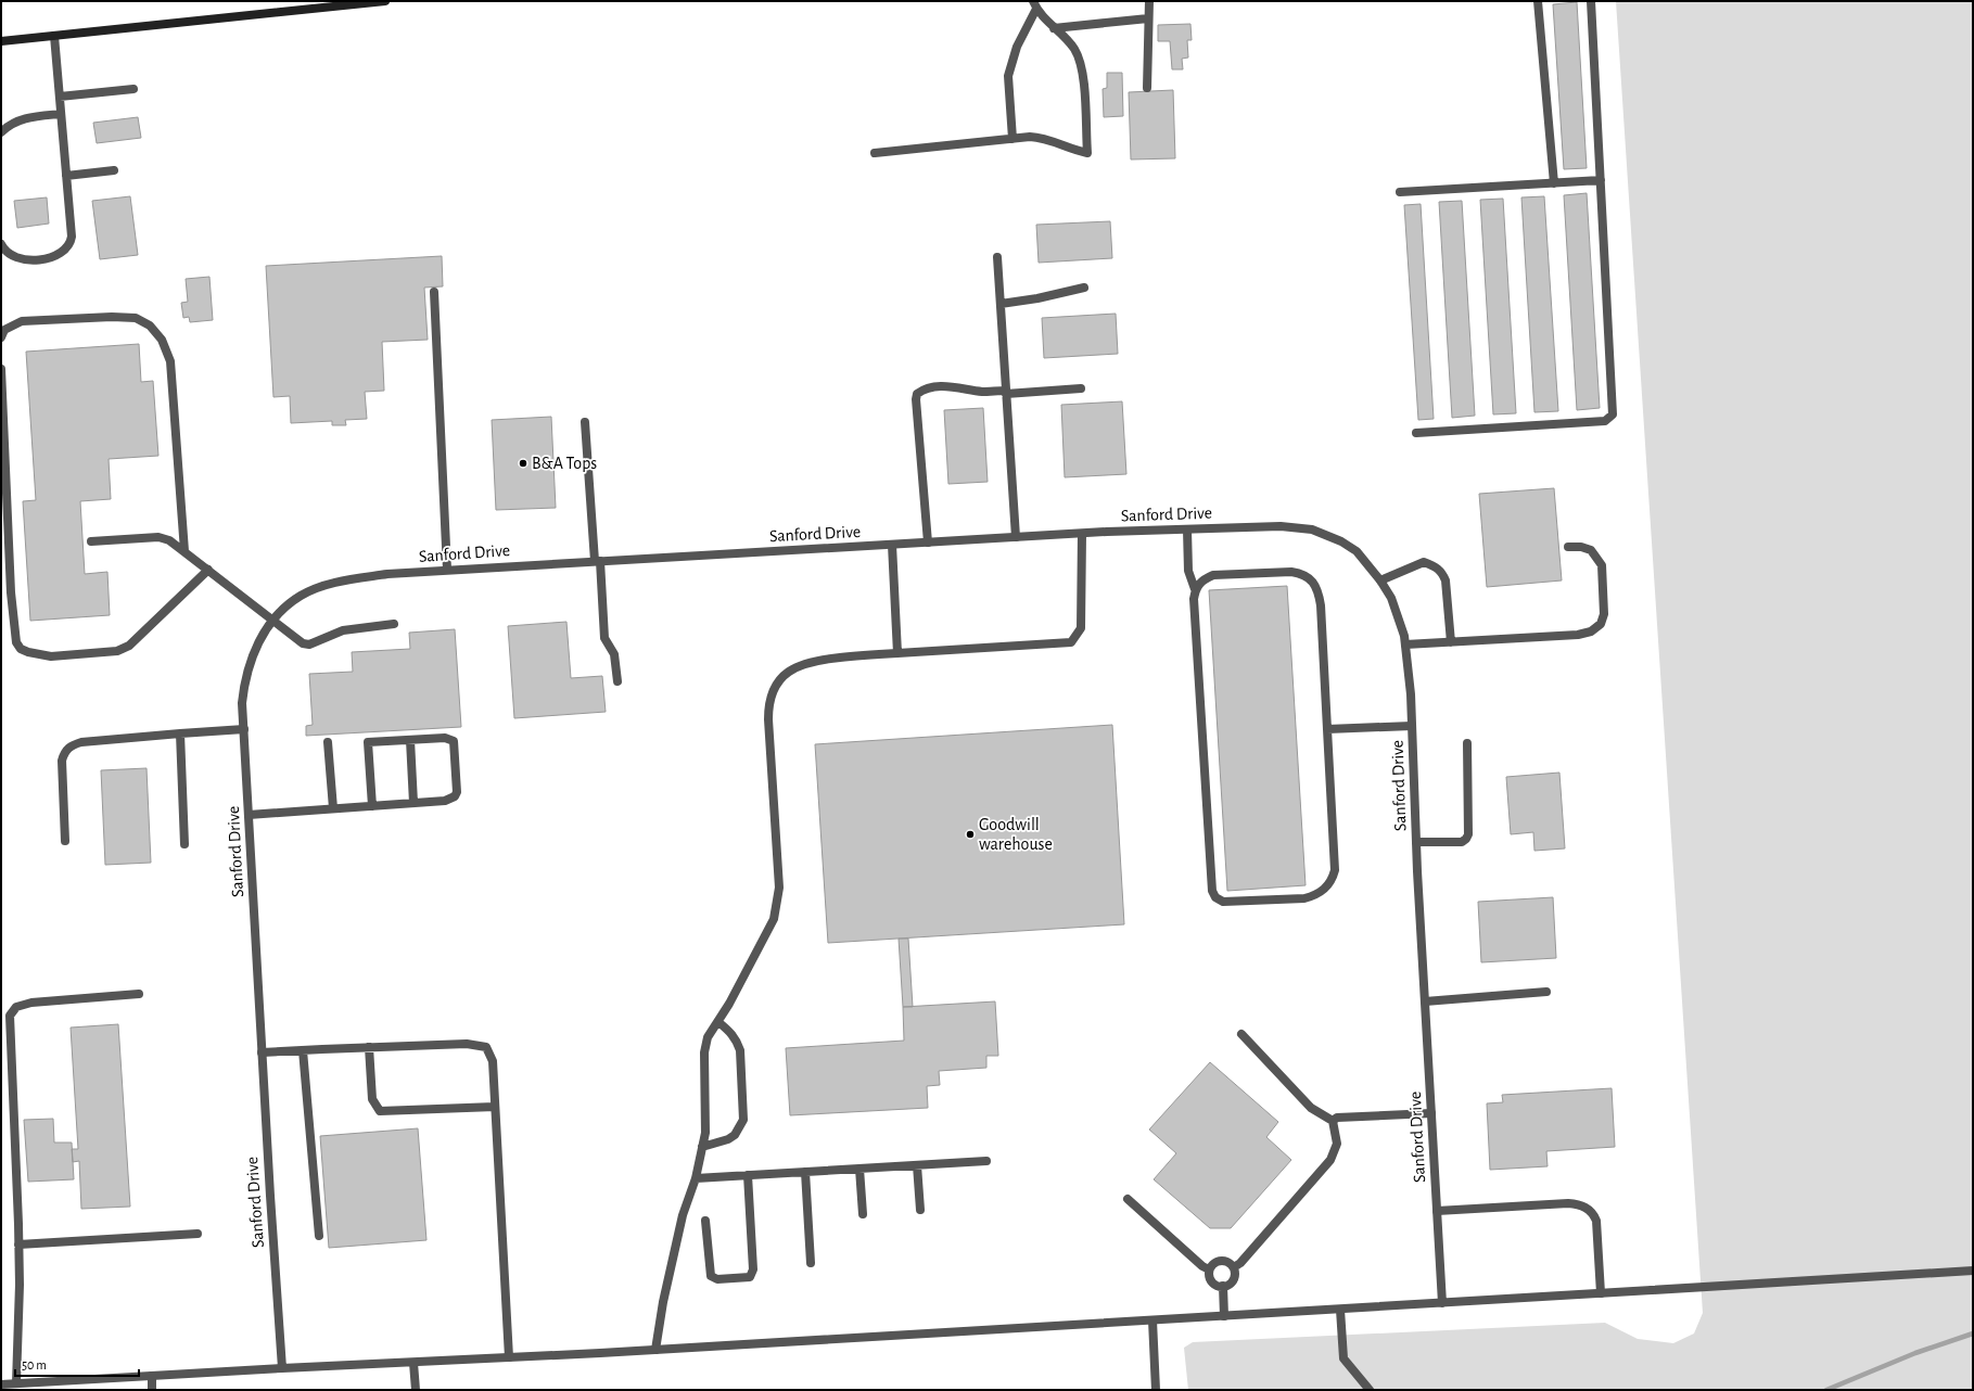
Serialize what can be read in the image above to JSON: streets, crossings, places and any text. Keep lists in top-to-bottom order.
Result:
{
  "streets": {
    "street": ["Sanford Drive"]
  },
  "places": ["B&A Tops", "Goodwill warehouse"],
  "scale_bar": "50 m"
}
